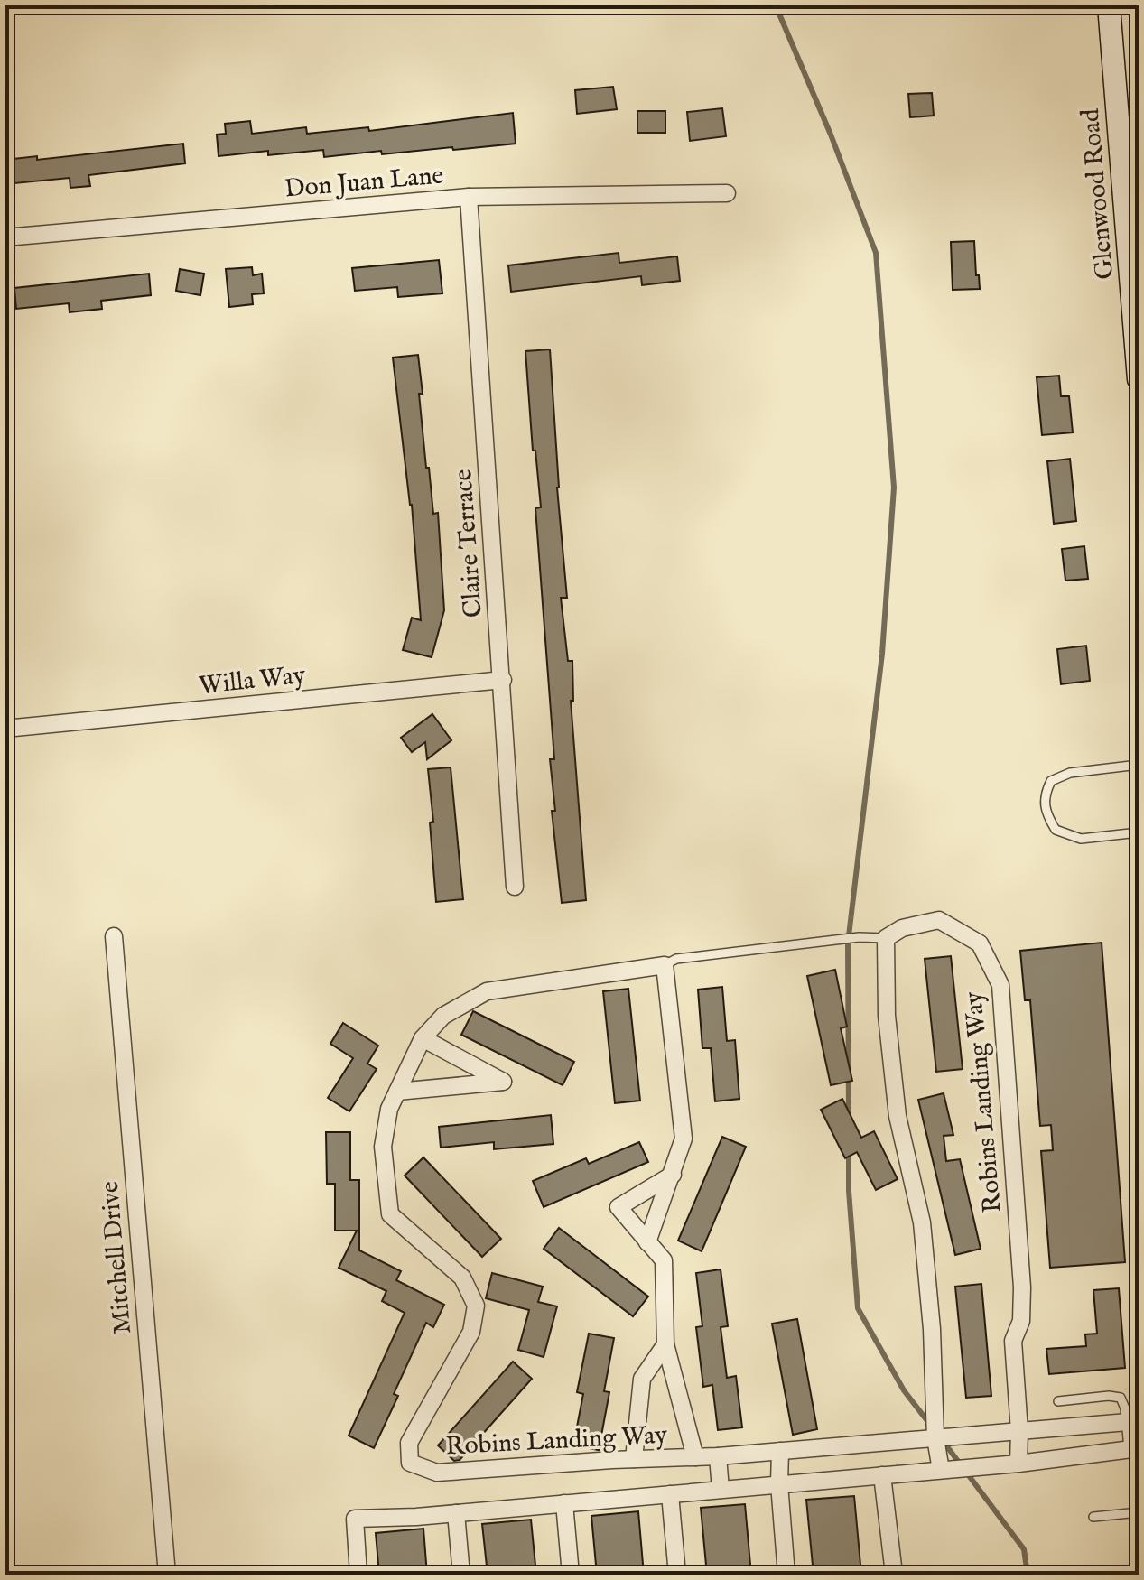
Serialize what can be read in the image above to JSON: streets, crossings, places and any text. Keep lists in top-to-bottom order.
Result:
{
  "streets": {
    "main road": ["Glenwood Road"],
    "street": [
      "Don Juan Lane",
      "Claire Terrace",
      "Willa Way",
      "Robins Landing Way",
      "Mitchell Drive"
    ]
  },
  "crossings": [
    ["Don Juan Lane", "Claire Terrace"],
    ["Claire Terrace", "Willa Way"]
  ]
}
